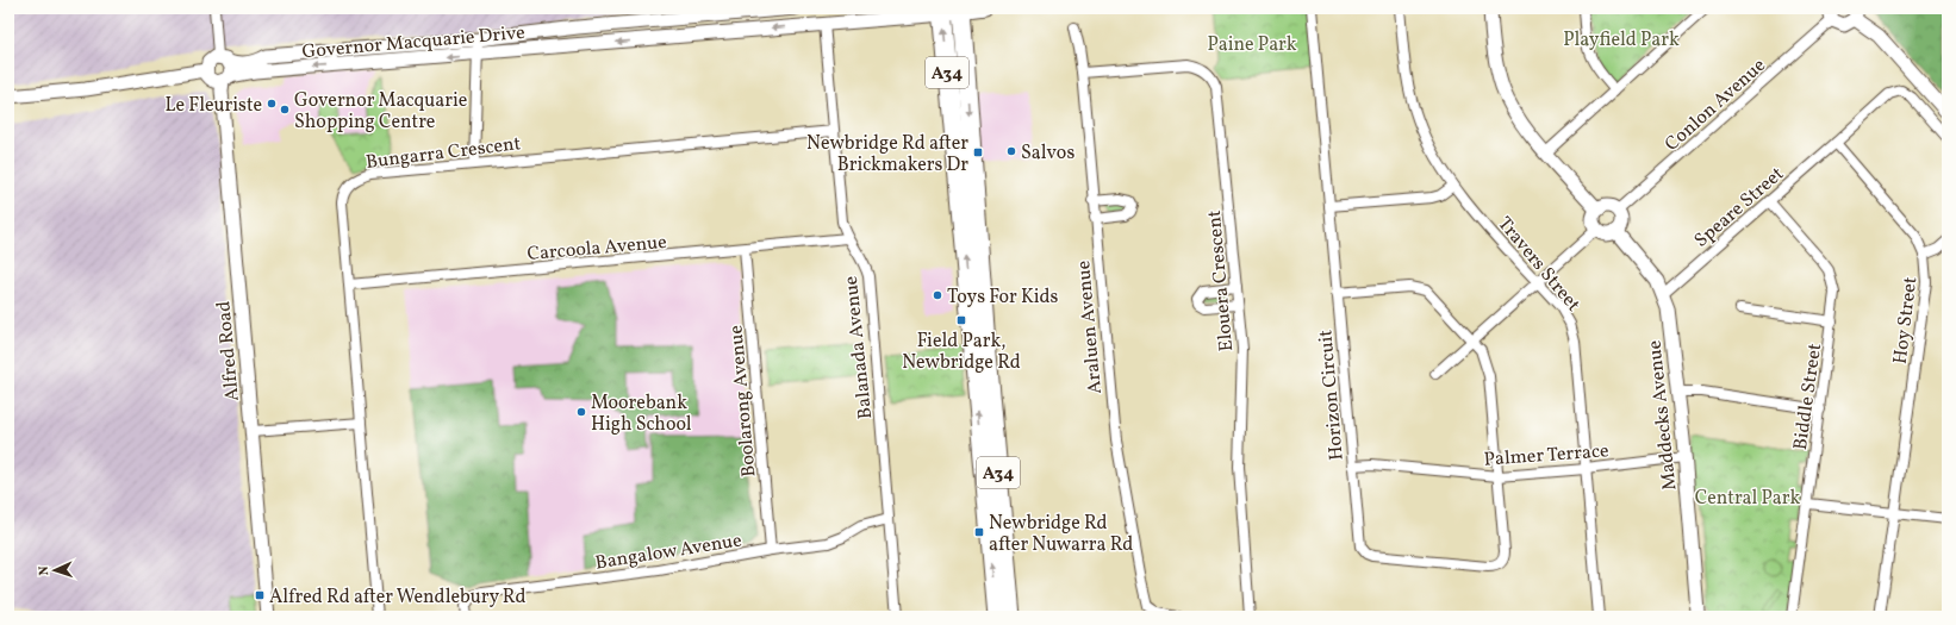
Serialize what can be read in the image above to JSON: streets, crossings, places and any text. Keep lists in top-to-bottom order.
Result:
{
  "streets": {
    "highway": ["A34"],
    "main road": ["Governor Macquarie Drive", "Alfred Road", "Maddecks Avenue"],
    "street": [
      "Conlon Avenue",
      "Bungarra Crescent",
      "Speare Street",
      "Carcoola Avenue",
      "Travers Street",
      "Elouera Crescent",
      "Hoy Street",
      "Araluen Avenue",
      "Balanada Avenue",
      "Horizon Circuit",
      "Biddle Street",
      "Boolarong Avenue",
      "Palmer Terrace",
      "Bangalow Avenue"
    ]
  },
  "crossings": [
    ["Governor Macquarie Drive", "A34"],
    ["Governor Macquarie Drive", "Balanada Avenue"],
    ["Governor Macquarie Drive", "Alfred Road"],
    ["Conlon Avenue", "Maddecks Avenue"],
    ["Bungarra Crescent", "Carcoola Avenue"],
    ["Bungarra Crescent", "Balanada Avenue"],
    ["Speare Street", "Hoy Street"],
    ["Speare Street", "Biddle Street"],
    ["Speare Street", "Maddecks Avenue"],
    ["Carcoola Avenue", "Balanada Avenue"],
    ["Carcoola Avenue", "Boolarong Avenue"],
    ["Travers Street", "Palmer Terrace"],
    ["Elouera Crescent", "Araluen Avenue"],
    ["Balanada Avenue", "Bangalow Avenue"],
    ["Horizon Circuit", "Palmer Terrace"],
    ["Boolarong Avenue", "Bangalow Avenue"],
    ["Maddecks Avenue", "Palmer Terrace"]
  ],
  "parks": ["Playfield Park", "Paine Park", "Central Park"],
  "places": {
    "other": [
      "Le Fleuriste",
      "Governor Macquarie Shopping Centre",
      "Salvos",
      "Toys For Kids",
      "Moorebank High School"
    ],
    "transit": [
      "Newbridge Rd after Brickmakers Dr",
      "Field Park, Newbridge Rd",
      "Newbridge Rd after Nuwarra Rd",
      "Alfred Rd after Wendlebury Rd"
    ]
  },
  "north": "left"
}
